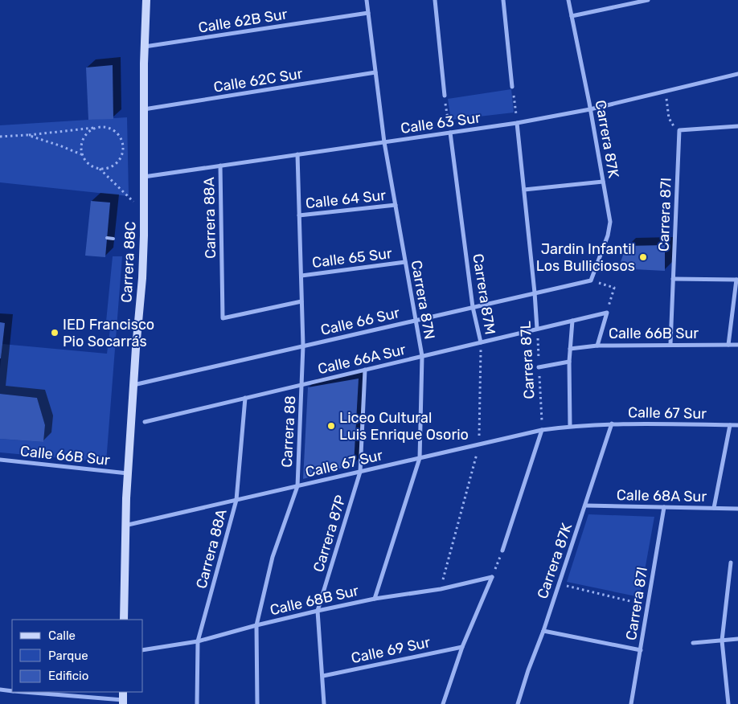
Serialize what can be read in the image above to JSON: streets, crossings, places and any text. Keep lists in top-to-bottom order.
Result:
{
  "streets": {
    "street": [
      "Calle 62B Sur",
      "Calle 62C Sur",
      "Calle 63 Sur",
      "Carrera 87K",
      "Calle 64 Sur",
      "Carrera 87I",
      "Carrera 88A",
      "Calle 65 Sur",
      "Carrera 88C",
      "Carrera 87M",
      "Carrera 87N",
      "Calle 66 Sur",
      "Calle 66B Sur",
      "Calle 66A Sur",
      "Carrera 87L",
      "Calle 67 Sur",
      "Carrera 88",
      "Calle 68A Sur",
      "Carrera 87P",
      "Calle 68B Sur",
      "Calle 69 Sur"
    ]
  },
  "crossings": [
    ["Calle 62B Sur", "Carrera 88C"],
    ["Calle 62B Sur", "Carrera 87N"],
    ["Calle 62C Sur", "Carrera 88C"],
    ["Calle 62C Sur", "Carrera 87N"],
    ["Calle 63 Sur", "Carrera 87K"],
    ["Calle 63 Sur", "Carrera 88A"],
    ["Calle 63 Sur", "Carrera 88C"],
    ["Calle 63 Sur", "Carrera 87M"],
    ["Calle 63 Sur", "Carrera 87N"],
    ["Calle 63 Sur", "Carrera 87L"],
    ["Calle 63 Sur", "Carrera 88"],
    ["Carrera 87K", "Calle 66 Sur"],
    ["Carrera 87K", "Calle 67 Sur"],
    ["Carrera 87K", "Calle 68A Sur"],
    ["Calle 64 Sur", "Carrera 87N"],
    ["Calle 64 Sur", "Carrera 88"],
    ["Carrera 87I", "Calle 66B Sur"],
    ["Carrera 87I", "Calle 68A Sur"],
    ["Carrera 88A", "Calle 66A Sur"],
    ["Carrera 88A", "Calle 67 Sur"],
    ["Carrera 88A", "Carrera 88"],
    ["Carrera 88A", "Calle 68B Sur"],
    ["Calle 65 Sur", "Carrera 87N"],
    ["Calle 65 Sur", "Carrera 88"],
    ["Carrera 88C", "Calle 66 Sur"],
    ["Carrera 88C", "Calle 66B Sur"],
    ["Carrera 88C", "Calle 67 Sur"],
    ["Carrera 87M", "Calle 66 Sur"],
    ["Carrera 87M", "Calle 66A Sur"],
    ["Carrera 87M", "Calle 67 Sur"],
    ["Carrera 87M", "Calle 68B Sur"],
    ["Carrera 87N", "Calle 66 Sur"],
    ["Carrera 87N", "Calle 66A Sur"],
    ["Carrera 87N", "Calle 67 Sur"],
    ["Carrera 87N", "Calle 68B Sur"],
    ["Calle 66 Sur", "Carrera 87L"],
    ["Calle 66 Sur", "Carrera 88"],
    ["Calle 66A Sur", "Carrera 87L"],
    ["Calle 66A Sur", "Carrera 88"],
    ["Calle 66A Sur", "Carrera 87P"],
    ["Carrera 87L", "Calle 67 Sur"],
    ["Calle 67 Sur", "Carrera 88"],
    ["Calle 67 Sur", "Carrera 87P"],
    ["Carrera 88", "Calle 68B Sur"],
    ["Carrera 87P", "Calle 68B Sur"],
    ["Carrera 87P", "Calle 69 Sur"]
  ],
  "places": ["Jardin Infantil Los Bulliciosos", "IED Francisco Pio Socarrás", "Liceo Cultural Luis Enrique Osorio"],
  "legend": ["Calle", "Parque", "Edificio"]
}
